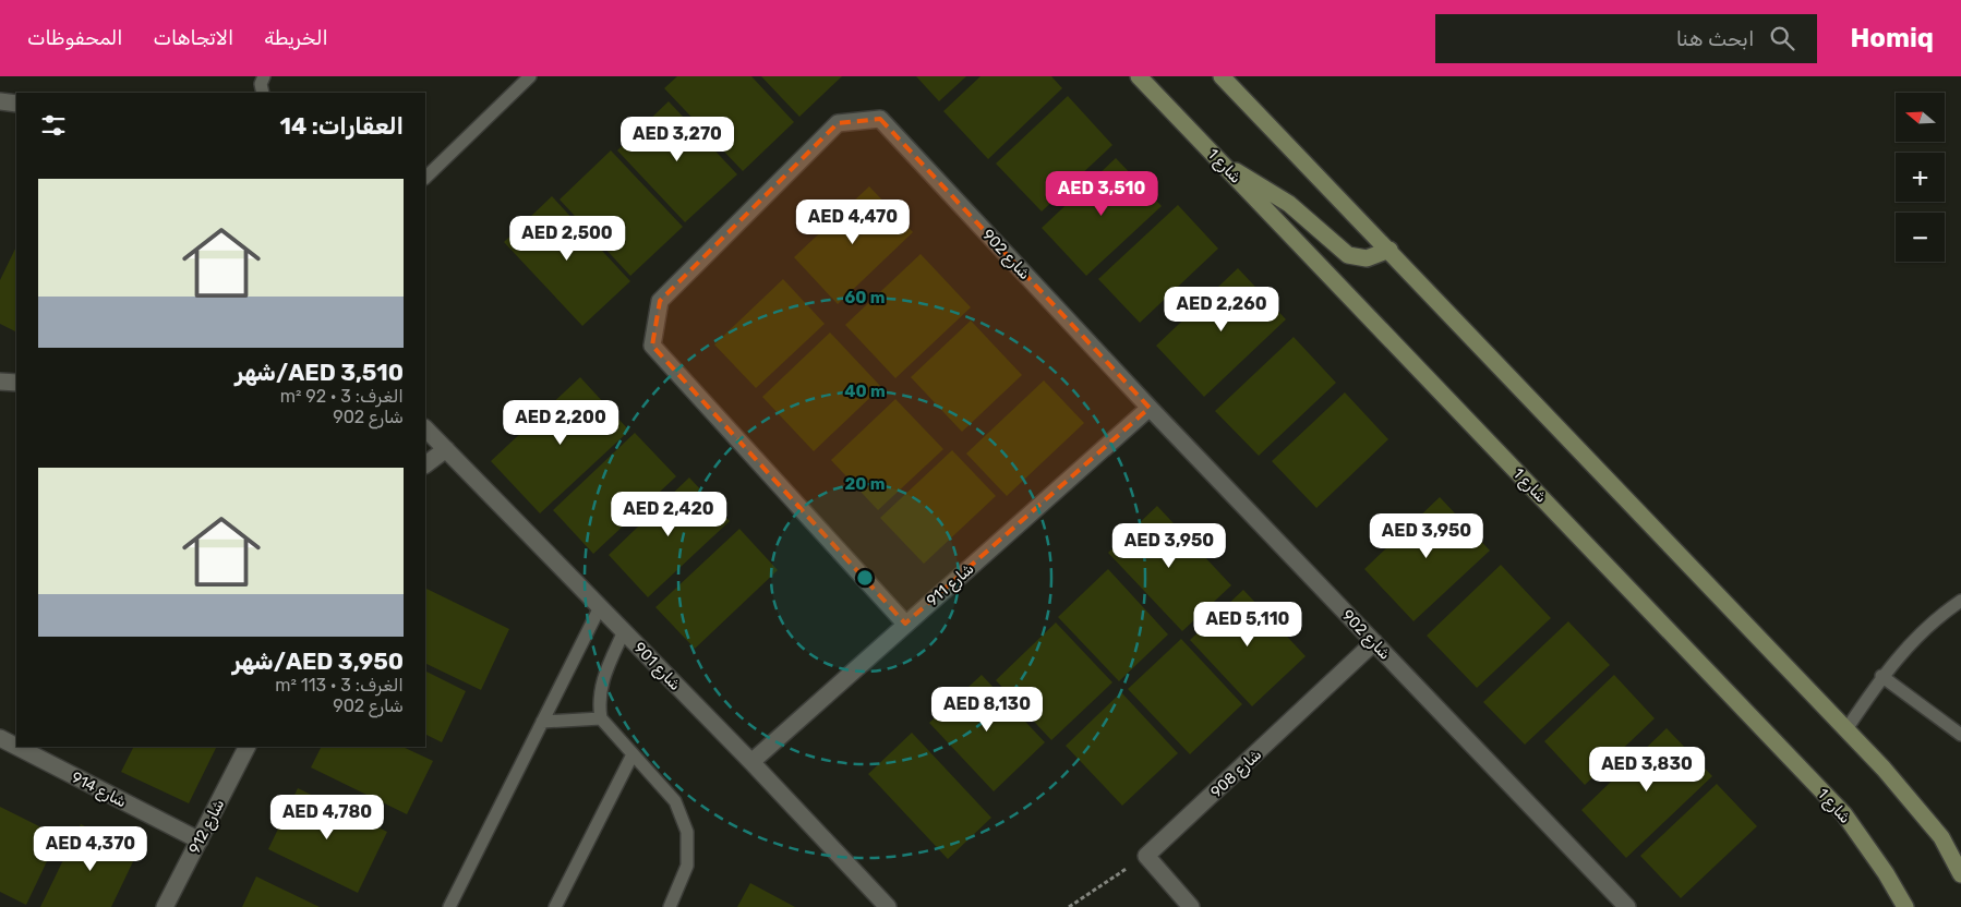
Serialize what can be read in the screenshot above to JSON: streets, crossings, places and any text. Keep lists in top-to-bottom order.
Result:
{
  "streets": {
    "street": [
      "شارع 1",
      "شارع 902",
      "شارع 911",
      "شارع 901",
      "شارع 908",
      "شارع 914",
      "شارع 912"
    ]
  },
  "crossings": [
    ["شارع 902", "شارع 911"],
    ["شارع 902", "شارع 908"],
    ["شارع 911", "شارع 901"],
    ["شارع 914", "شارع 912"]
  ],
  "north": "left",
  "page": {
    "header": "Homiq",
    "search": "ابحث هنا",
    "nav": ["الخريطة", "الاتجاهات", "المحفوظات"],
    "map_buttons": ["+", "−"],
    "heading": "العقارات: 14",
    "price": [
      "AED 3,270",
      "AED 3,510",
      "AED 4,470",
      "AED 2,500",
      "AED 2,260",
      "AED 2,200",
      "AED 2,420",
      "AED 3,950",
      "AED 3,950",
      "AED 5,110",
      "AED 8,130",
      "AED 3,830",
      "AED 4,780",
      "AED 4,370"
    ],
    "list": [
      {
        "name": "AED 3,510/شهر",
        "note": "الغرف: 3 · 92 m² · شارع 902"
      },
      {
        "name": "AED 3,950/شهر",
        "note": "الغرف: 3 · 113 m² · شارع 902"
      }
    ]
  },
  "rings": ["60 m", "40 m", "20 m"]
}
